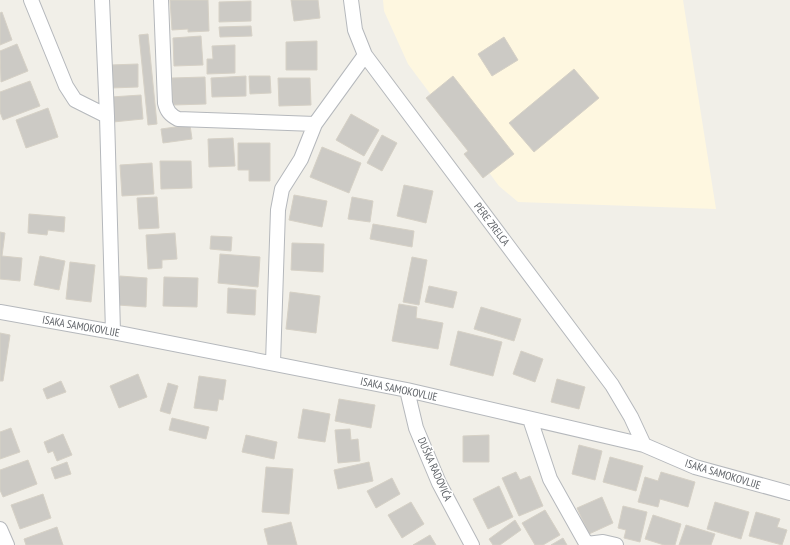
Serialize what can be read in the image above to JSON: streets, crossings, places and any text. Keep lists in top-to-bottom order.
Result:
{
  "streets": {
    "street": ["PERE ZRELCA", "ISAKA SAMOKOVLIJE", "DUŠKA RADOVIĆA"]
  },
  "crossings": [
    ["PERE ZRELCA", "ISAKA SAMOKOVLIJE"],
    ["ISAKA SAMOKOVLIJE", "DUŠKA RADOVIĆA"]
  ]
}
